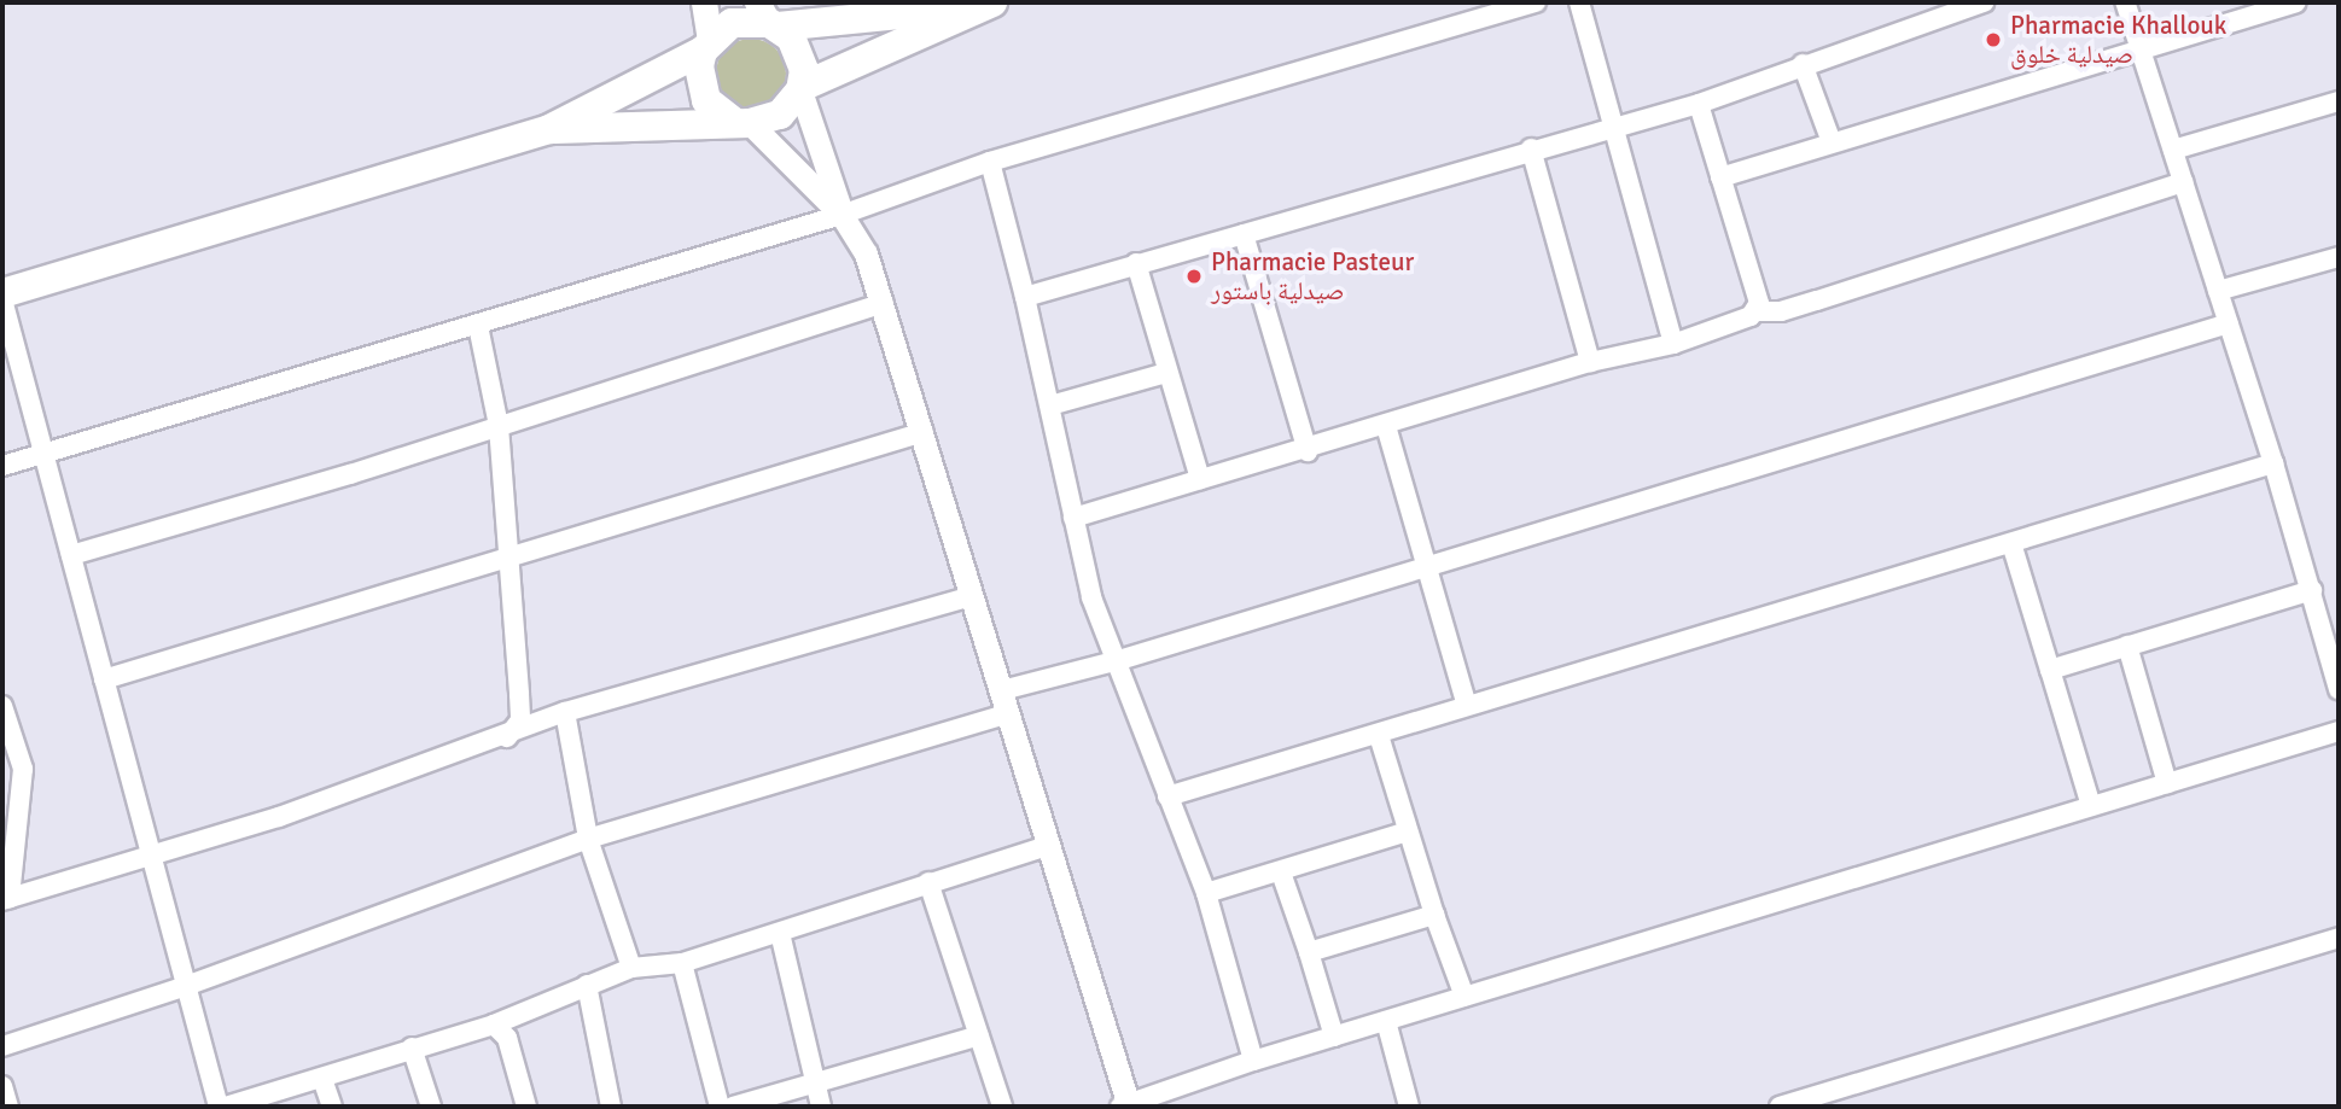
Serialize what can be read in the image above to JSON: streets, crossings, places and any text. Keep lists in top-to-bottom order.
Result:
{
  "places": ["Pharmacie Khallouk صيدلية خلوق", "Pharmacie Pasteur صيدلية باستور"]
}
